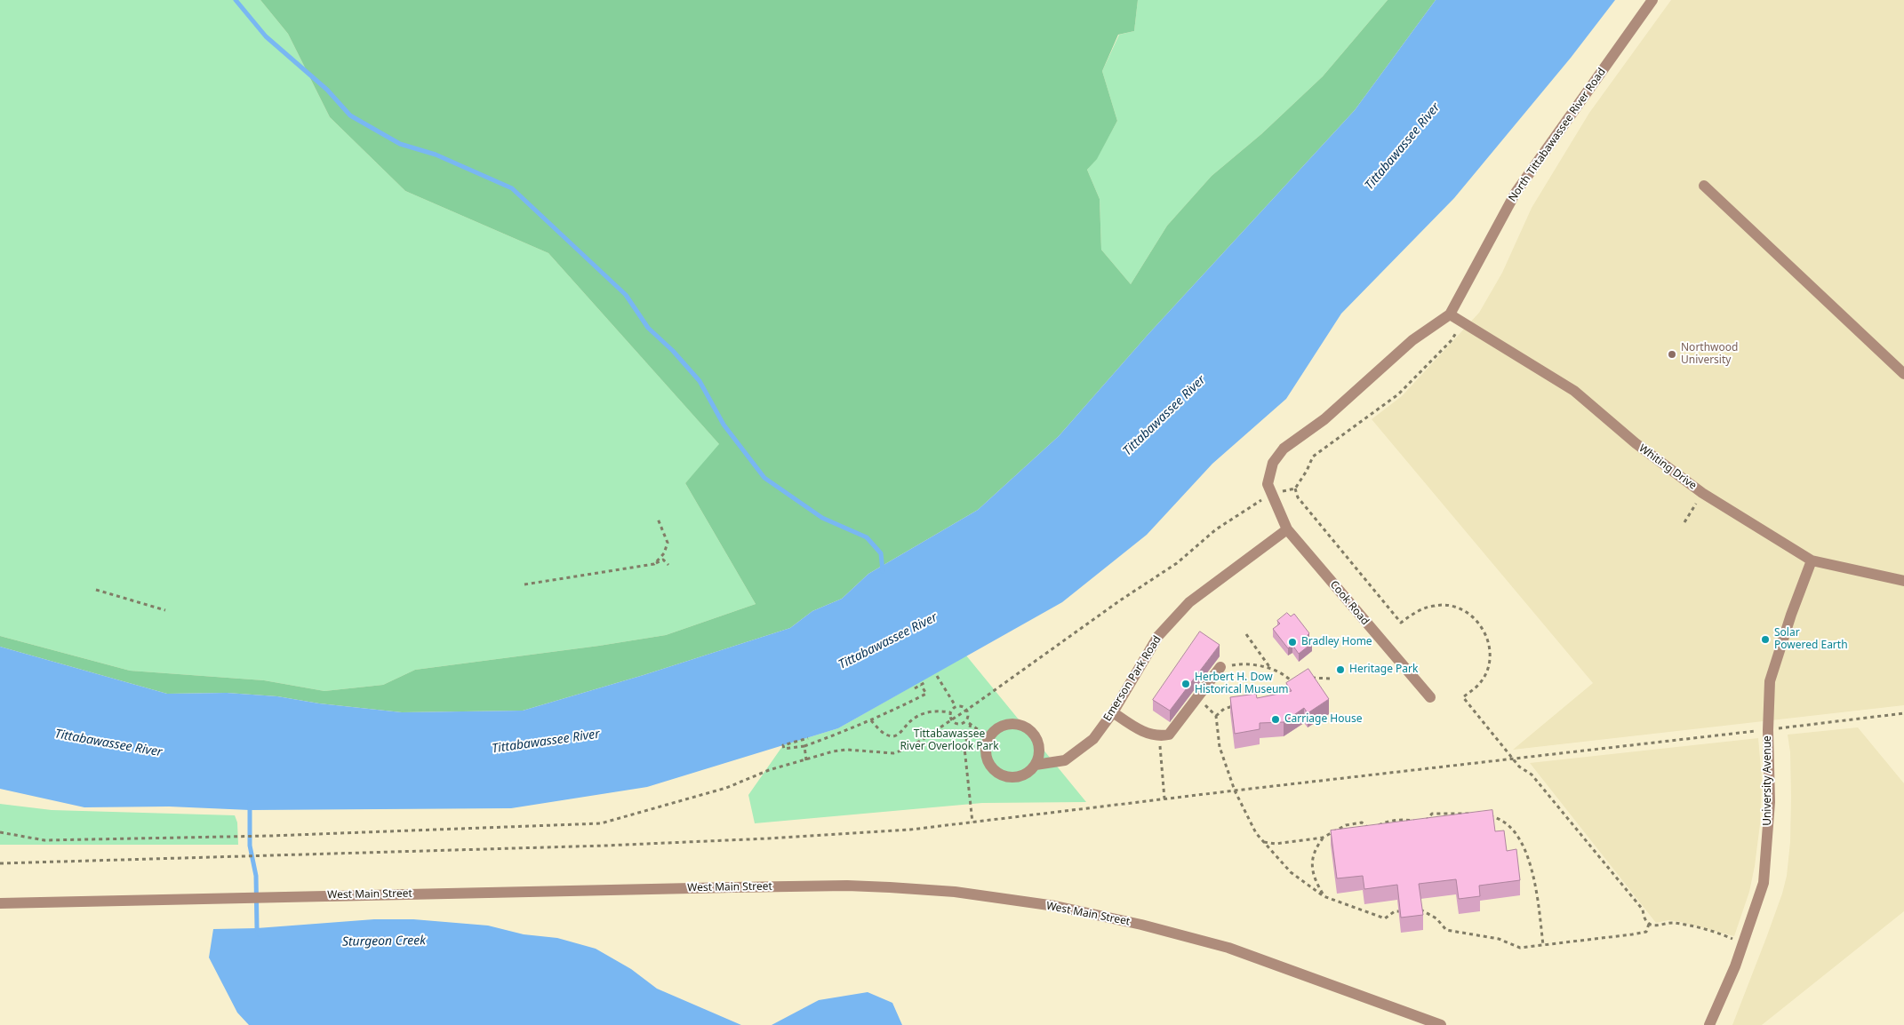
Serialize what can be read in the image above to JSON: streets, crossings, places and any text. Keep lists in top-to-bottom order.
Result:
{
  "streets": {
    "street": [
      "North Tittabawassee River Road",
      "Whiting Drive",
      "Cook Road",
      "Emerson Park Road",
      "University Avenue",
      "West Main Street"
    ]
  },
  "crossings": [
    ["North Tittabawassee River Road", "Whiting Drive"],
    ["North Tittabawassee River Road", "Cook Road"],
    ["North Tittabawassee River Road", "Emerson Park Road"],
    ["Whiting Drive", "University Avenue"],
    ["Cook Road", "Emerson Park Road"]
  ],
  "water": ["Tittabawassee River", "Sturgeon Creek"],
  "parks": ["Tittabawassee River Overlook Park"],
  "places": [
    "Northwood University",
    "Solar Powered Earth",
    "Bradley Home",
    "Heritage Park",
    "Herbert H. Dow Historical Museum",
    "Carriage House"
  ]
}
